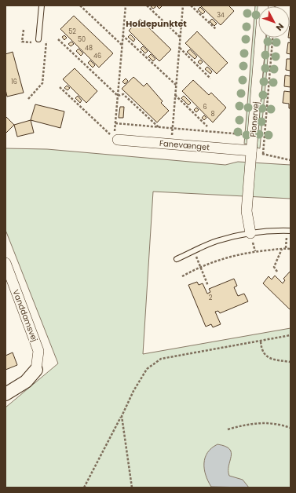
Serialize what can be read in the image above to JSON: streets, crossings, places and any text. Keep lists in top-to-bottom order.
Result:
{
  "streets": {
    "street": ["Pionervej", "Fanevænget", "Vanddamsvej"]
  },
  "crossings": [
    ["Pionervej", "Fanevænget"]
  ],
  "districts": ["Holdepunktet"],
  "house_numbers": [
    "34",
    "52",
    "50",
    "48",
    "46",
    "16",
    "6",
    "8",
    "2"
  ],
  "north": "bottom right"
}
